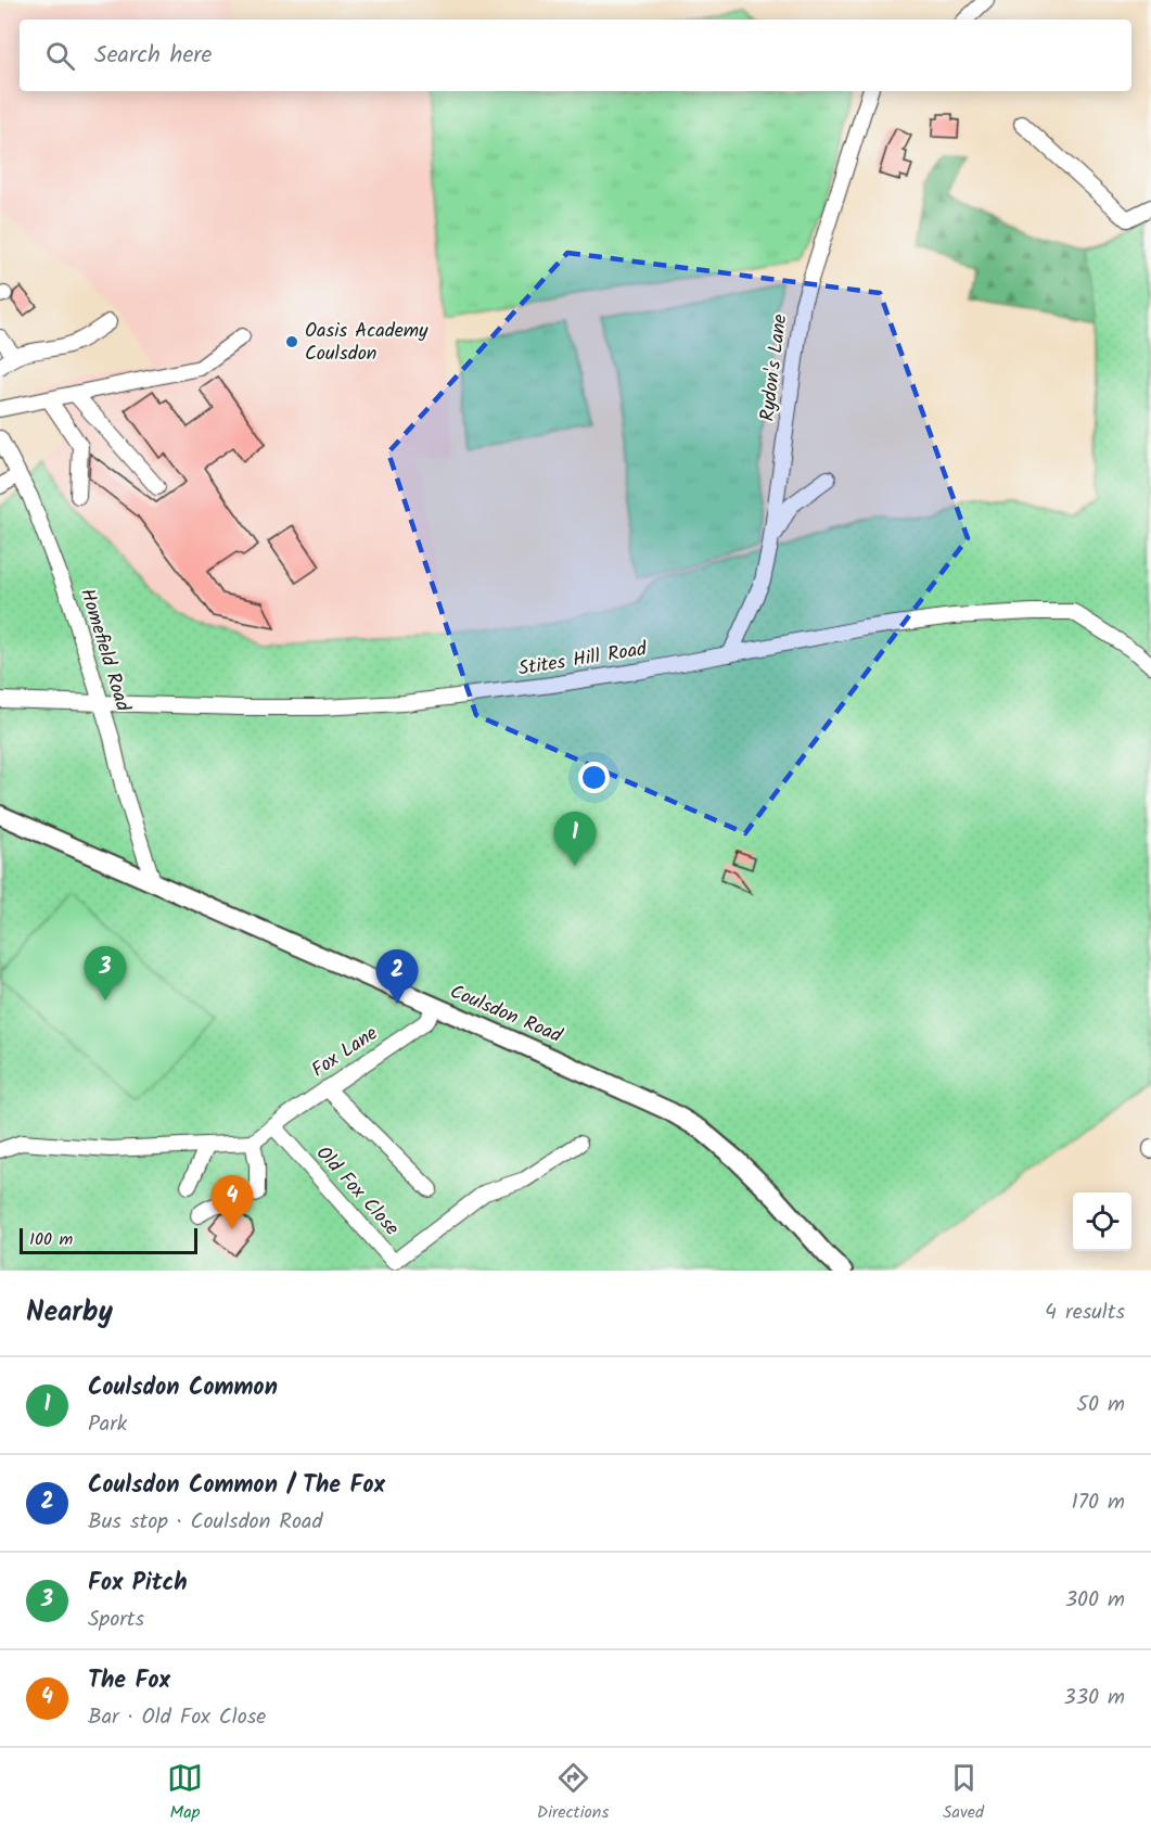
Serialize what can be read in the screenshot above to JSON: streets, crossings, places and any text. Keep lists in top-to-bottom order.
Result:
{
  "streets": {
    "main road": ["Coulsdon Road"],
    "street": [
      "Rydon's Lane",
      "Homefield Road",
      "Stites Hill Road",
      "Fox Lane",
      "Old Fox Close"
    ]
  },
  "crossings": [
    ["Rydon's Lane", "Stites Hill Road"],
    ["Homefield Road", "Stites Hill Road"],
    ["Homefield Road", "Coulsdon Road"],
    ["Coulsdon Road", "Fox Lane"],
    ["Fox Lane", "Old Fox Close"]
  ],
  "places": ["Oasis Academy Coulsdon"],
  "scale_bar": "100 m",
  "page": {
    "search": "Search here",
    "pins": [
      "1",
      "3",
      "2",
      "4"
    ],
    "scale": "100 m",
    "heading": ["Nearby", "4 results"],
    "list": [
      {
        "mark": "1",
        "name": "Coulsdon Common",
        "note": "Park",
        "value": "50 m"
      },
      {
        "mark": "2",
        "name": "Coulsdon Common / The Fox",
        "note": "Bus stop · Coulsdon Road",
        "value": "170 m"
      },
      {
        "mark": "3",
        "name": "Fox Pitch",
        "note": "Sports",
        "value": "300 m"
      },
      {
        "mark": "4",
        "name": "The Fox",
        "note": "Bar · Old Fox Close",
        "value": "330 m"
      }
    ],
    "nav": ["Map", "Directions", "Saved"]
  }
}
